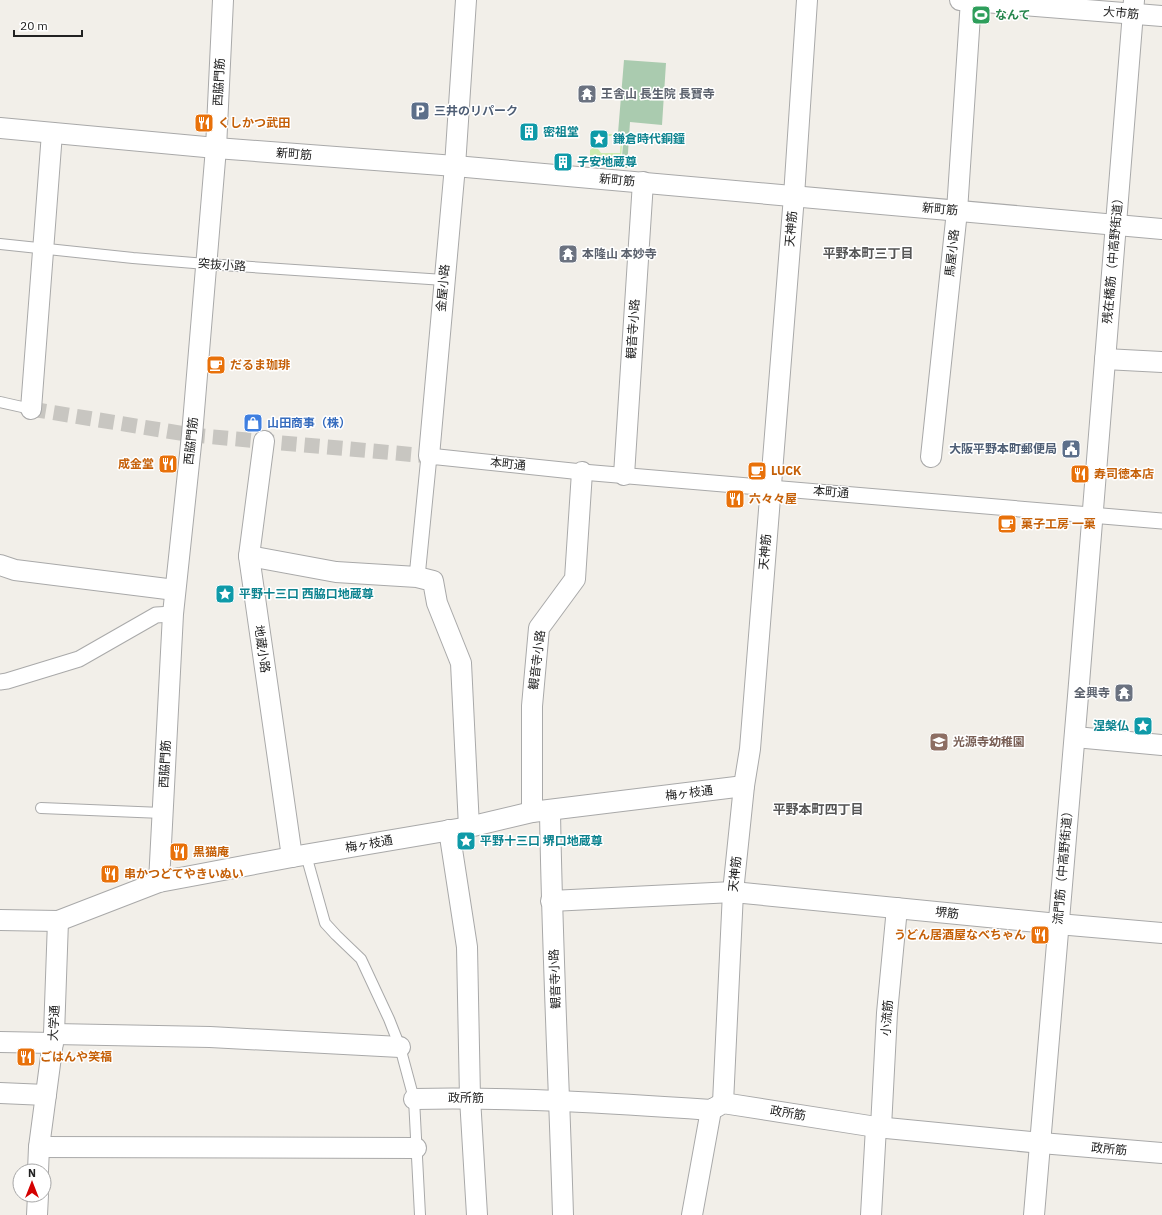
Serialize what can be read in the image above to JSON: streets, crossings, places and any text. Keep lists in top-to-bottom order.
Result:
{
  "streets": {
    "street": [
      "大市筋",
      "西脇門筋",
      "新町筋",
      "天神筋",
      "馬屋小路",
      "残在橋筋（中高野街道）",
      "金屋小路",
      "観音寺小路",
      "本町通",
      "地蔵小路",
      "梅ヶ枝通",
      "流門筋（中高野街道）",
      "堺筋",
      "小流筋",
      "大学通",
      "政所筋"
    ],
    "lane": ["突抜小路"]
  },
  "crossings": [
    ["大市筋", "馬屋小路"],
    ["大市筋", "残在橋筋（中高野街道）"],
    ["西脇門筋", "新町筋"],
    ["西脇門筋", "突抜小路"],
    ["西脇門筋", "梅ヶ枝通"],
    ["新町筋", "天神筋"],
    ["新町筋", "馬屋小路"],
    ["新町筋", "残在橋筋（中高野街道）"],
    ["新町筋", "金屋小路"],
    ["新町筋", "観音寺小路"],
    ["天神筋", "本町通"],
    ["天神筋", "梅ヶ枝通"],
    ["天神筋", "堺筋"],
    ["天神筋", "政所筋"],
    ["残在橋筋（中高野街道）", "本町通"],
    ["残在橋筋（中高野街道）", "流門筋（中高野街道）"],
    ["突抜小路", "金屋小路"],
    ["金屋小路", "本町通"],
    ["観音寺小路", "本町通"],
    ["観音寺小路", "梅ヶ枝通"],
    ["観音寺小路", "堺筋"],
    ["観音寺小路", "政所筋"],
    ["本町通", "流門筋（中高野街道）"],
    ["地蔵小路", "梅ヶ枝通"],
    ["梅ヶ枝通", "大学通"],
    ["流門筋（中高野街道）", "堺筋"],
    ["流門筋（中高野街道）", "政所筋"],
    ["堺筋", "小流筋"],
    ["小流筋", "政所筋"]
  ],
  "districts": ["平野本町三丁目", "平野本町四丁目"],
  "places": {
    "sports": ["なんて"],
    "temple": ["王舎山 長生院 長寶寺", "本隆山 本妙寺", "全興寺"],
    "parking": ["三井のリパーク"],
    "restaurant": [
      "くしかつ武田",
      "成金堂",
      "寿司徳本店",
      "六々々屋",
      "黒猫庵",
      "串かつどてやきいぬい",
      "うどん居酒屋なべちゃん",
      "ごはんや笑福"
    ],
    "building": ["密祖堂", "子安地蔵尊"],
    "place": [
      "鎌倉時代銅鐘",
      "平野十三口 西脇口地蔵尊",
      "涅槃仏",
      "平野十三口 堺口地蔵尊"
    ],
    "cafe": ["だるま珈琲", "LUCK", "菓子工房 一菓"],
    "shop": ["山田商事（株）"],
    "public building": ["大阪平野本町郵便局"],
    "school or university": ["光源寺幼稚園"]
  },
  "scale_bar": "20 m",
  "north": "top"
}
